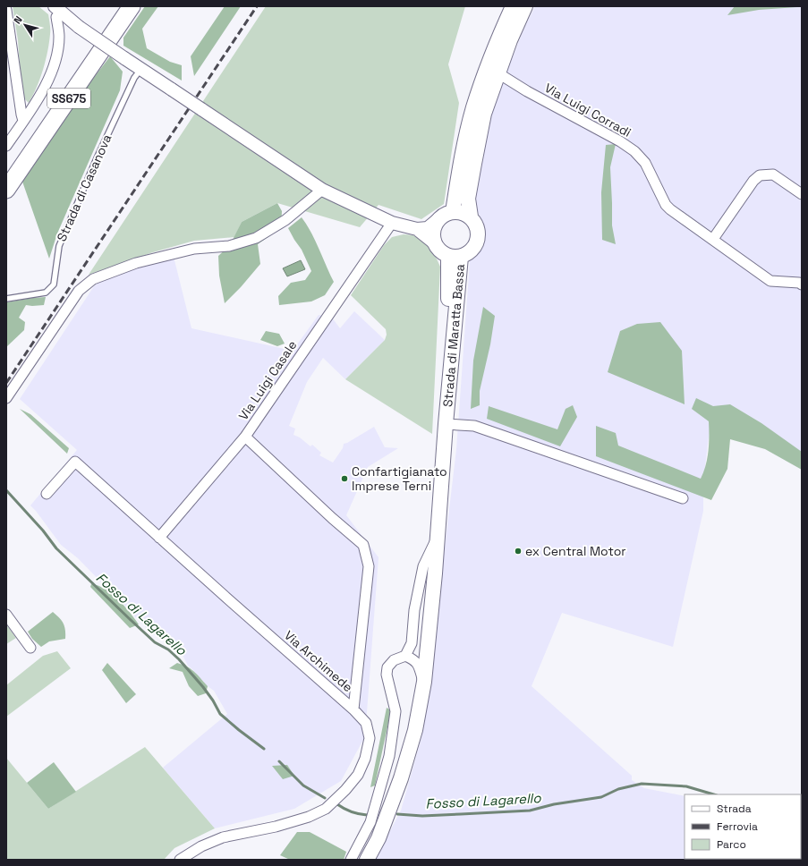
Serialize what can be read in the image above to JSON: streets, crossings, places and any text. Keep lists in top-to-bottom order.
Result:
{
  "streets": {
    "highway": ["SS675"],
    "main road": ["Strada di Maratta Bassa"],
    "street": ["Via Luigi Corradi", "Via Luigi Casale", "Via Archimede"],
    "lane": ["Strada di Casanova"]
  },
  "crossings": [
    ["Via Luigi Corradi", "Strada di Maratta Bassa"],
    ["Via Luigi Casale", "Via Archimede"]
  ],
  "water": ["Fosso di Lagarello"],
  "places": ["Confartigianato Imprese Terni", "ex Central Motor"],
  "legend": ["Strada", "Ferrovia", "Parco"],
  "north": "top left"
}
